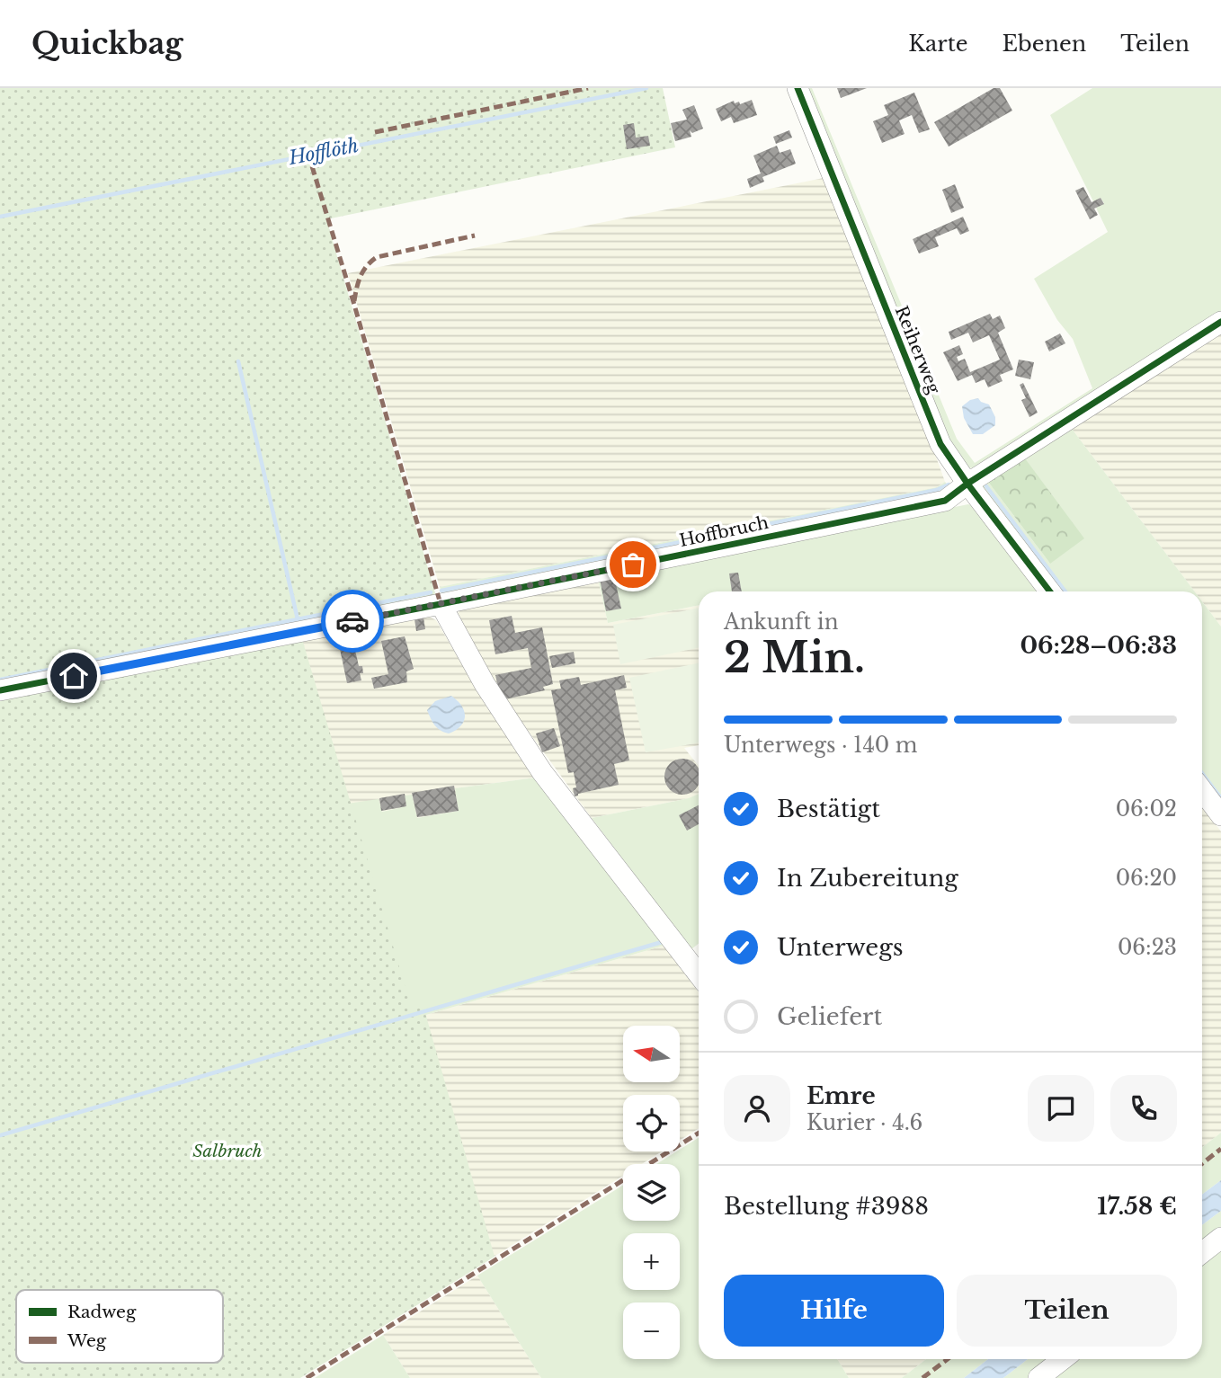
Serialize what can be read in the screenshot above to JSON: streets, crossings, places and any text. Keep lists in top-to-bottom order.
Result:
{
  "streets": {
    "street": ["Reiherweg", "Hoffbruch"]
  },
  "crossings": [
    ["Reiherweg", "Hoffbruch"]
  ],
  "water": ["Hofflöth"],
  "parks": ["Salbruch"],
  "legend": ["Radweg", "Weg"],
  "north": "left",
  "page": {
    "header": "Quickbag",
    "nav": ["Karte", "Ebenen", "Teilen"],
    "heading": ["2 Min.", "Ankunft in", "06:28–06:33"],
    "panel": [
      "Emre",
      "Kurier · 4.6",
      "Bestellung #3988",
      "17.58 €"
    ],
    "bar": "Unterwegs · 140 m",
    "list": [
      ["Bestätigt", "06:02"],
      ["In Zubereitung", "06:20"],
      ["Unterwegs", "06:23"],
      "Geliefert"
    ],
    "map_buttons": ["+", "−"],
    "buttons": ["Hilfe", "Teilen"]
  }
}
